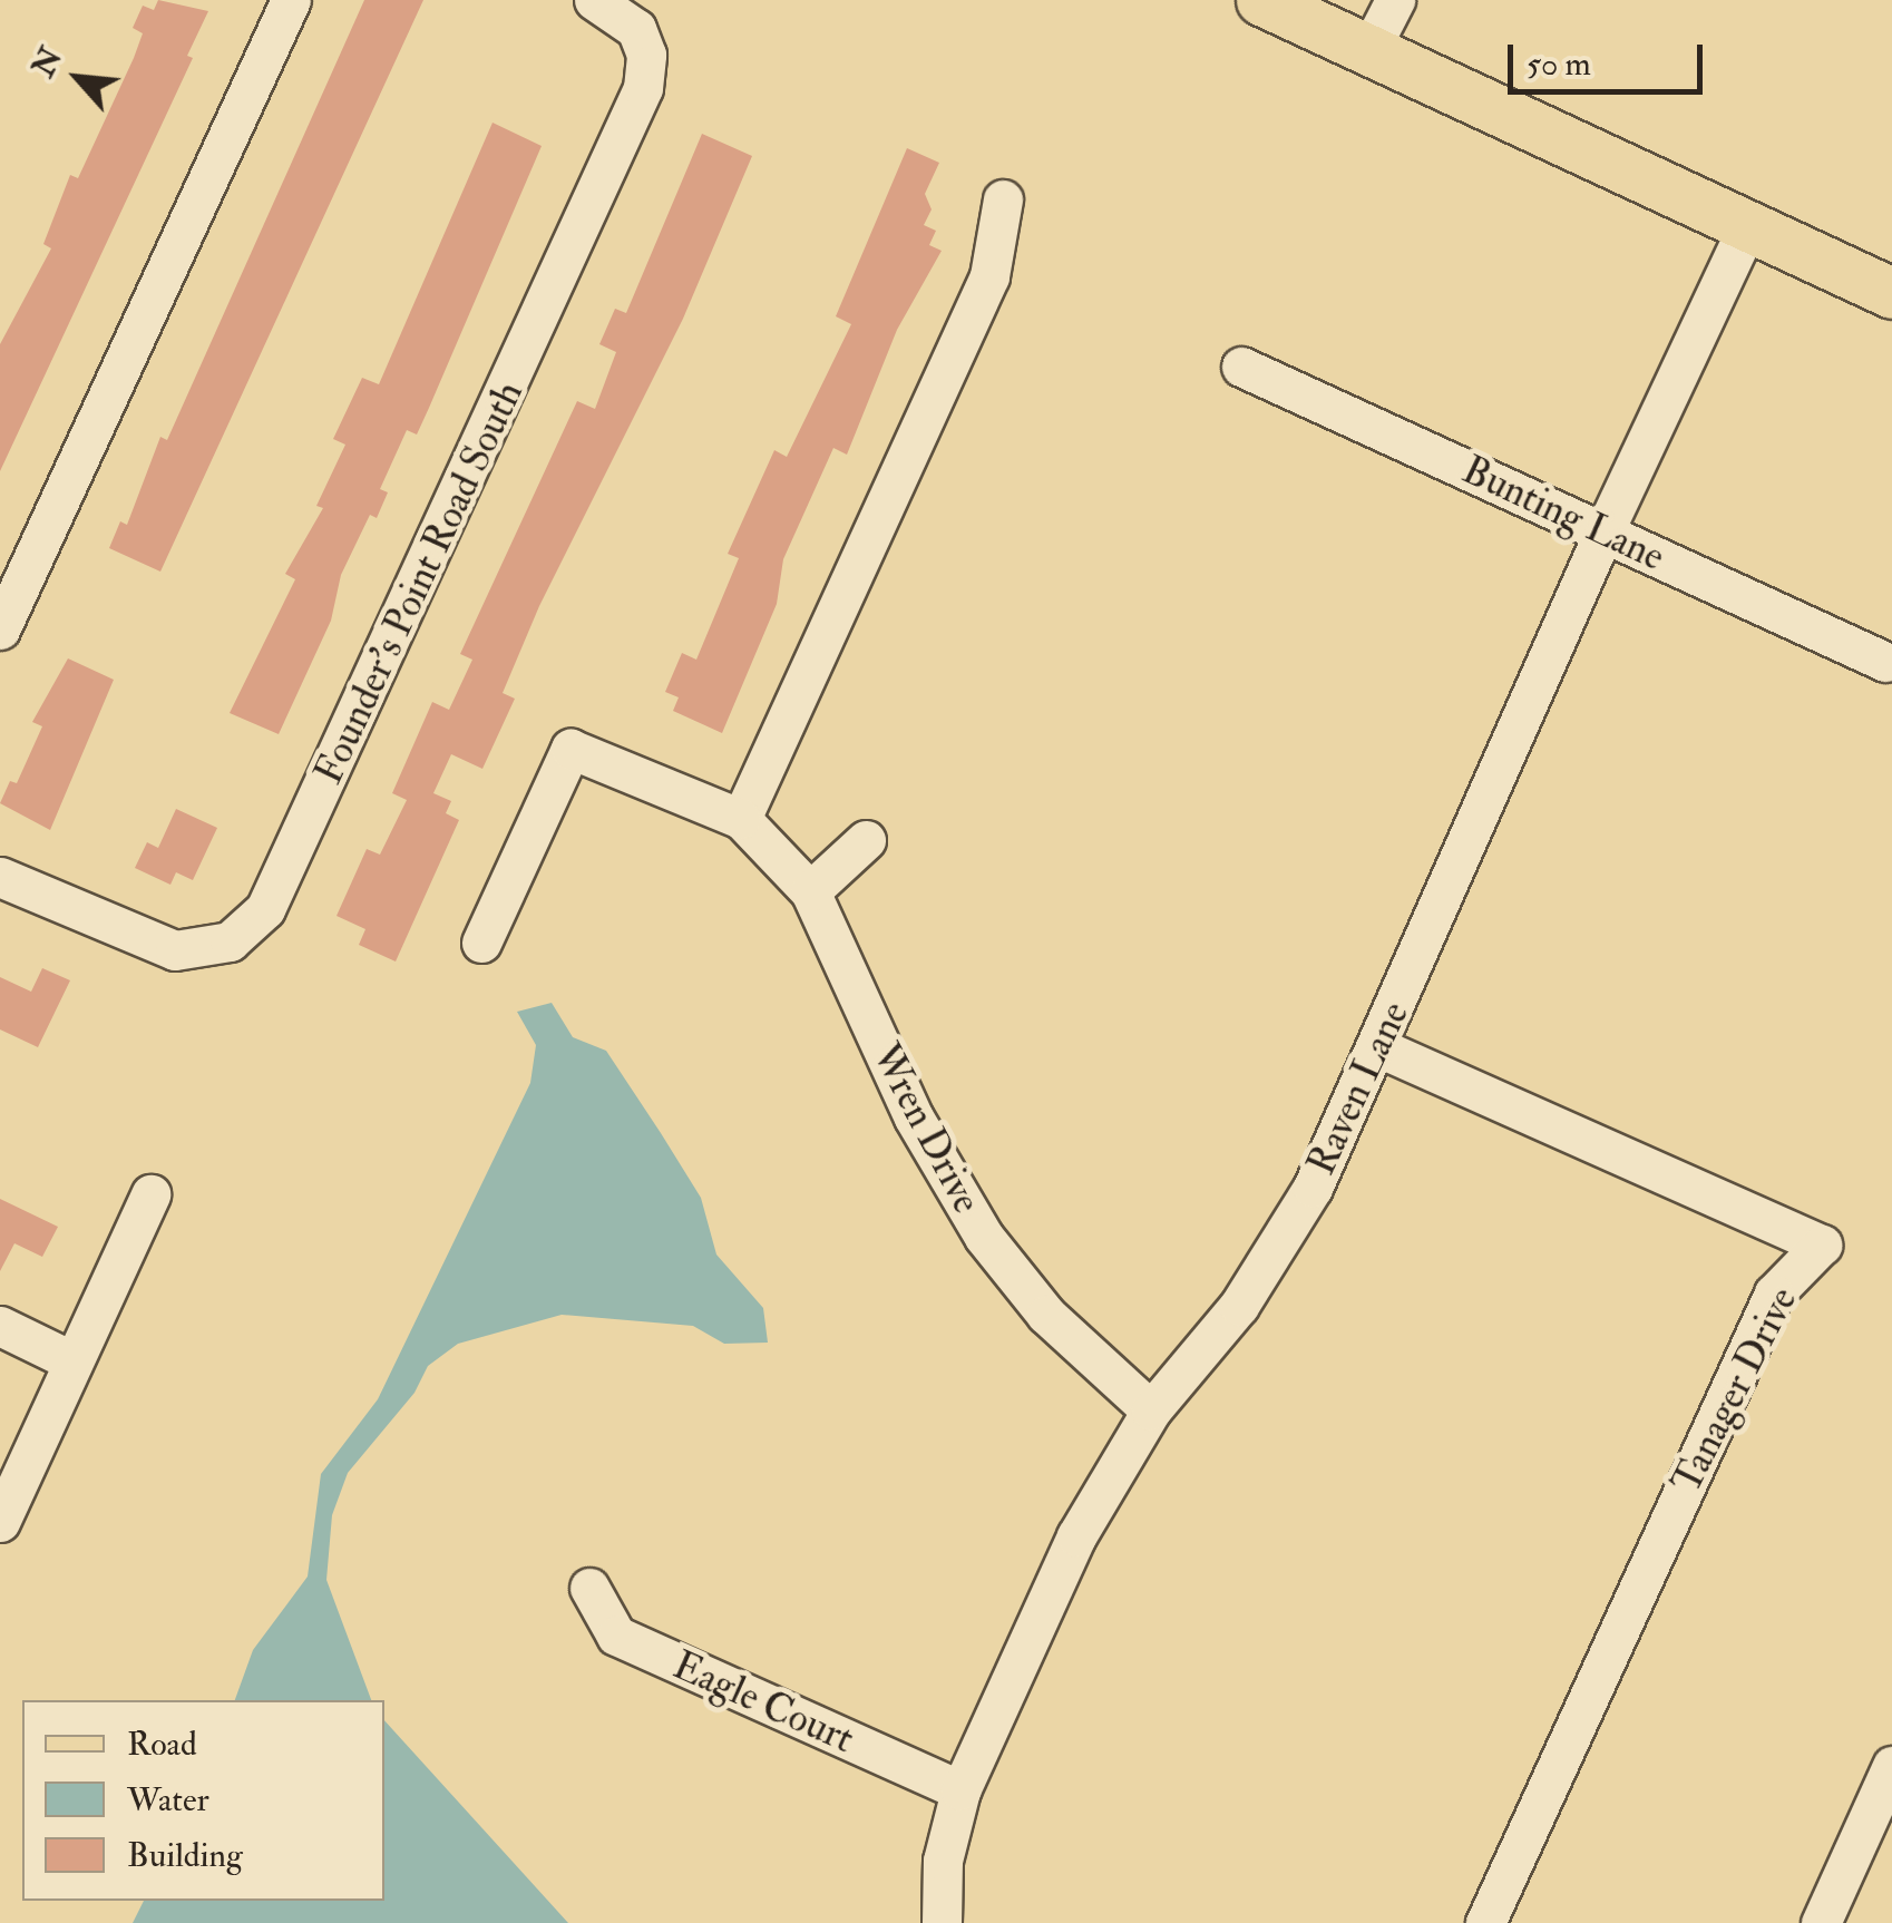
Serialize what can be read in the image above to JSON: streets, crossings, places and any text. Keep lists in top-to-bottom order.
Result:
{
  "streets": {
    "street": [
      "Bunting Lane",
      "Founder's Point Road South",
      "Raven Lane",
      "Wren Drive",
      "Tanager Drive",
      "Eagle Court"
    ]
  },
  "crossings": [
    ["Bunting Lane", "Raven Lane"],
    ["Raven Lane", "Wren Drive"],
    ["Raven Lane", "Tanager Drive"],
    ["Raven Lane", "Eagle Court"]
  ],
  "legend": ["Road", "Water", "Building"],
  "scale_bar": "50 m",
  "north": "top left"
}
